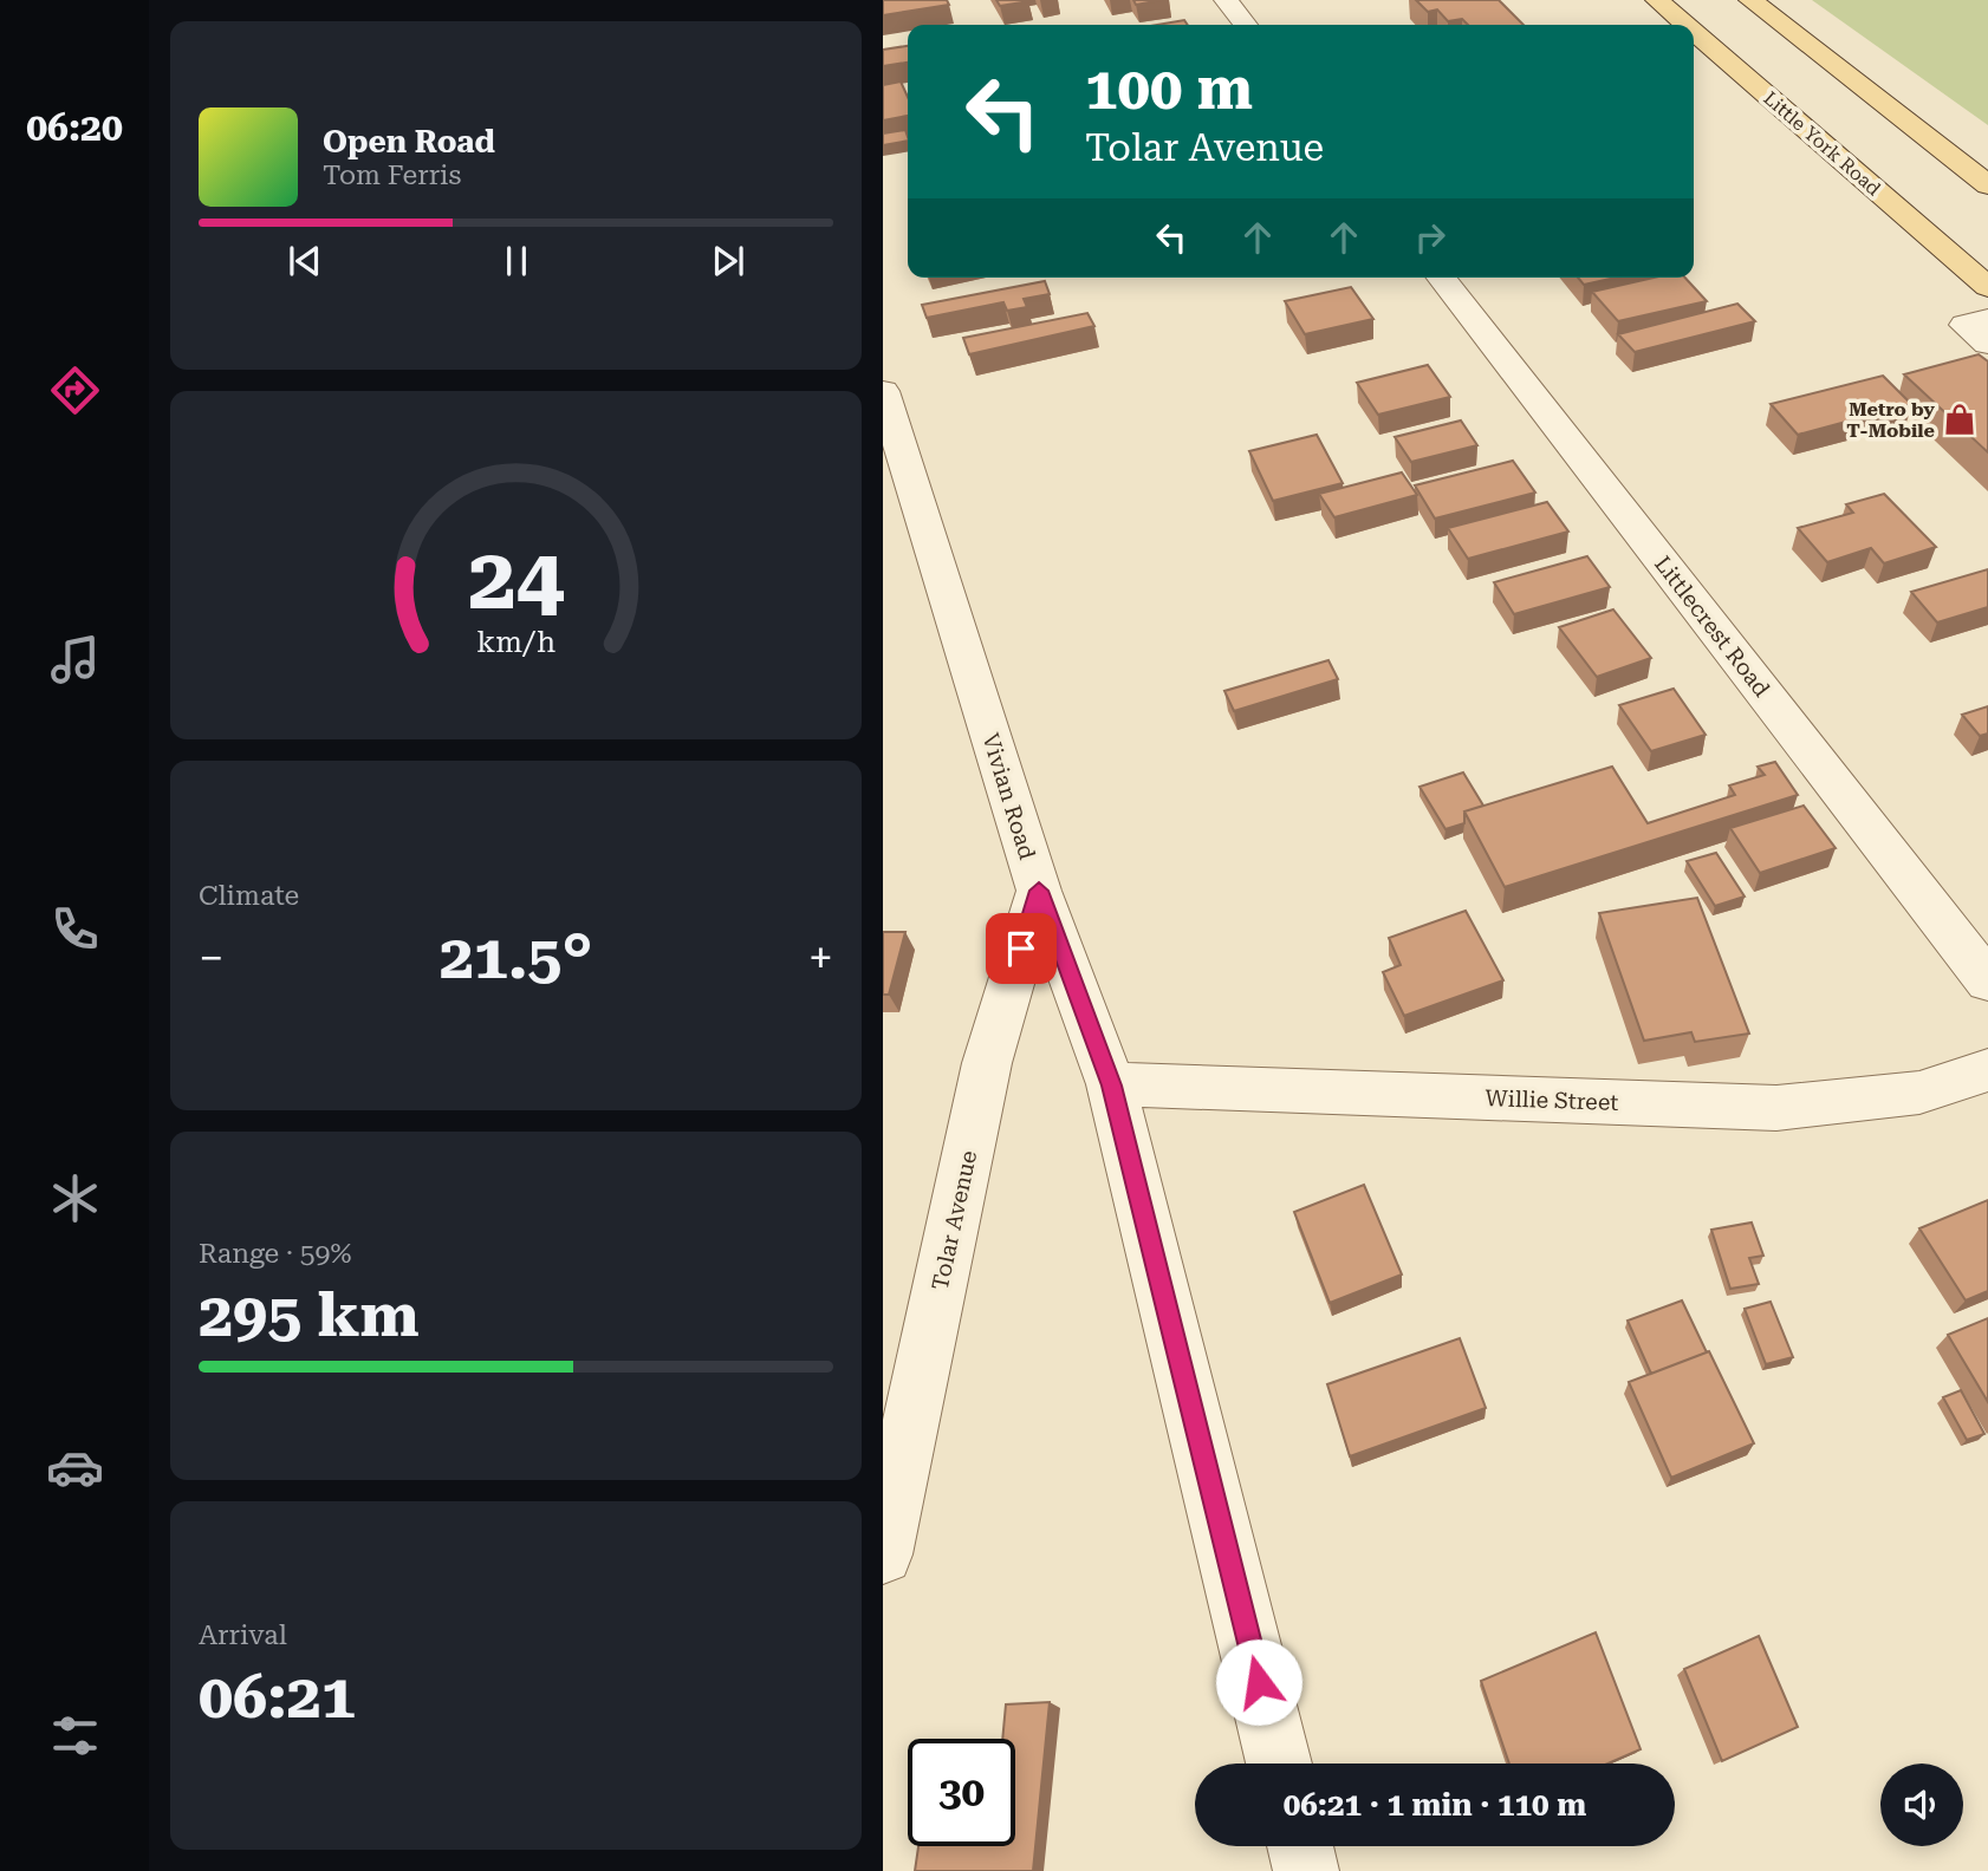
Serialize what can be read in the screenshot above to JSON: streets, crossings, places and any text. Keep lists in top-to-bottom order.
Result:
{
  "streets": {
    "main road": ["Little York Road"],
    "street": [
      "Littlecrest Road",
      "Vivian Road",
      "Willie Street",
      "Tolar Avenue"
    ]
  },
  "crossings": [
    ["Vivian Road", "Willie Street"],
    ["Vivian Road", "Tolar Avenue"]
  ],
  "places": {
    "shop": ["Metro by T-Mobile"]
  },
  "page": {
    "tabs": "06:20",
    "turn": ["100 m", "Tolar Avenue"],
    "song": ["Open Road", "Tom Ferris"],
    "tile": [
      "Climate",
      ["Range · 59%", "295 km"],
      ["Arrival", "06:21"]
    ],
    "heat": ["−", "21.5°", "+"],
    "limit": "30",
    "trip": "06:21 · 1 min · 110 m",
    "gauge": ["24", "km/h"]
  }
}
